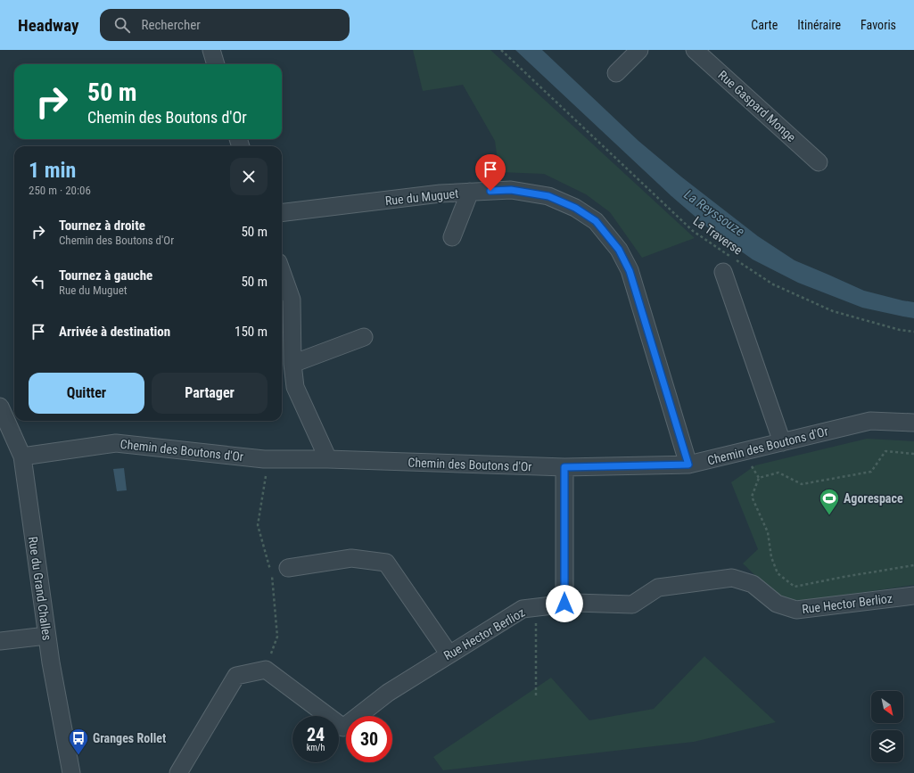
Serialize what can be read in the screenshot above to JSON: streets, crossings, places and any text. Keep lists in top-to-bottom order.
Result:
{
  "streets": {
    "street": [
      "Rue Gaspard Monge",
      "Rue du Muguet",
      "Chemin des Boutons d'Or",
      "Rue du Grand Challes",
      "Rue Hector Berlioz"
    ],
    "path": ["La Traverse"]
  },
  "crossings": [
    ["Rue du Muguet", "Chemin des Boutons d'Or"],
    ["Chemin des Boutons d'Or", "Rue du Grand Challes"]
  ],
  "water": ["La Reyssouze"],
  "places": {
    "sports": ["Agorespace"],
    "bus stop": ["Granges Rollet"]
  },
  "north": "bottom right",
  "page": {
    "header": "Headway",
    "search": "Rechercher",
    "nav": ["Carte", "Itinéraire", "Favoris"],
    "turn": ["50 m", "Chemin des Boutons d'Or"],
    "heading": ["1 min", "250 m · 20:06"],
    "list": [
      {
        "name": "Tournez à droite",
        "note": "Chemin des Boutons d'Or",
        "value": "50 m"
      },
      {
        "name": "Tournez à gauche",
        "note": "Rue du Muguet",
        "value": "50 m"
      },
      {
        "name": "Arrivée à destination",
        "value": "150 m"
      }
    ],
    "buttons": ["Quitter", "Partager"],
    "speed": "24 km/h",
    "limit": "30"
  }
}
